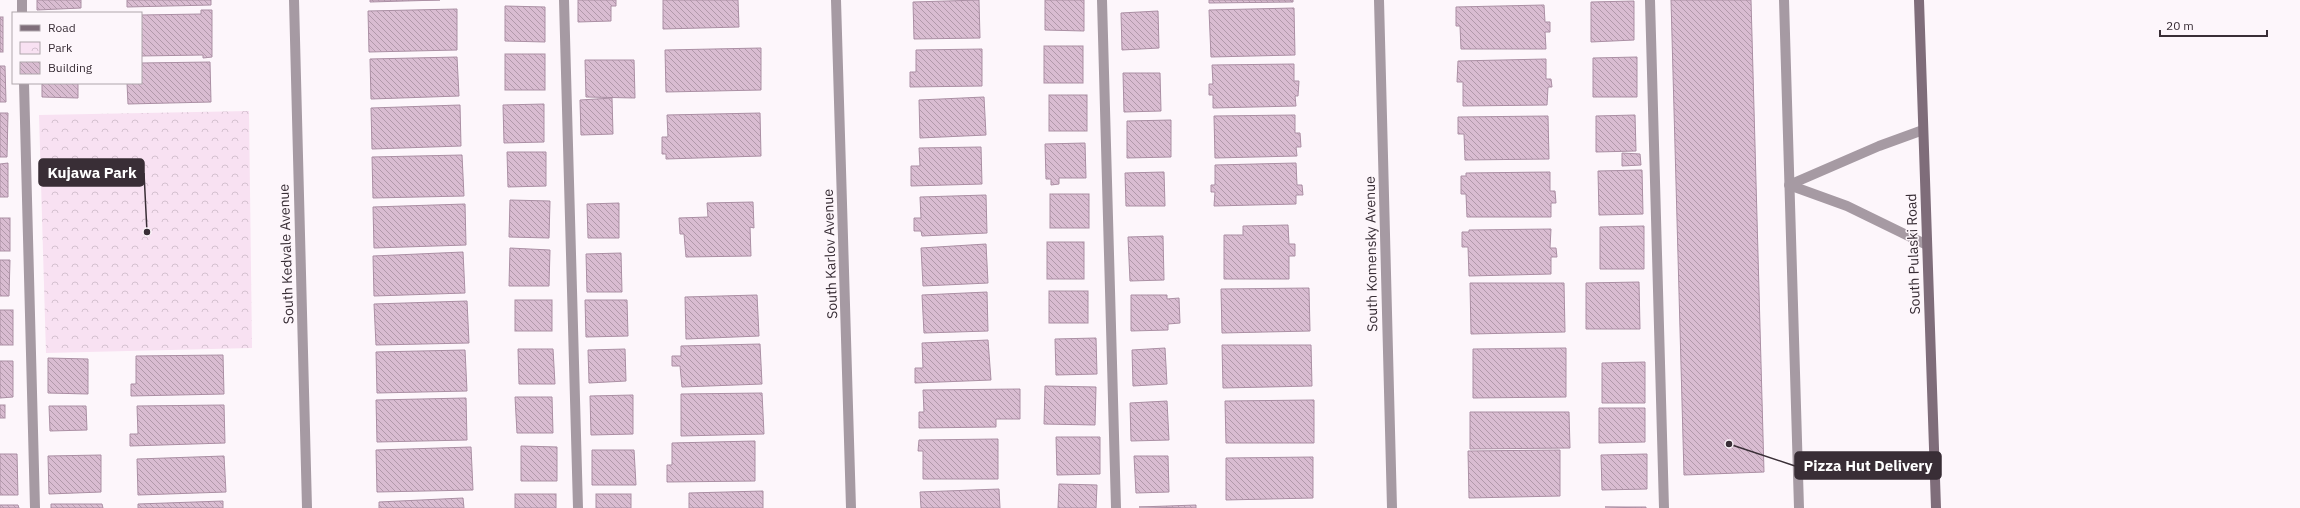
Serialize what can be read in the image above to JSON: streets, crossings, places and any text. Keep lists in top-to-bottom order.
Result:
{
  "streets": {
    "main road": ["South Pulaski Road"],
    "street": ["South Kedvale Avenue", "South Karlov Avenue", "South Komensky Avenue"]
  },
  "places": ["Kujawa Park", "Pizza Hut Delivery"],
  "legend": ["Road", "Park", "Building"],
  "scale_bar": "20 m"
}
